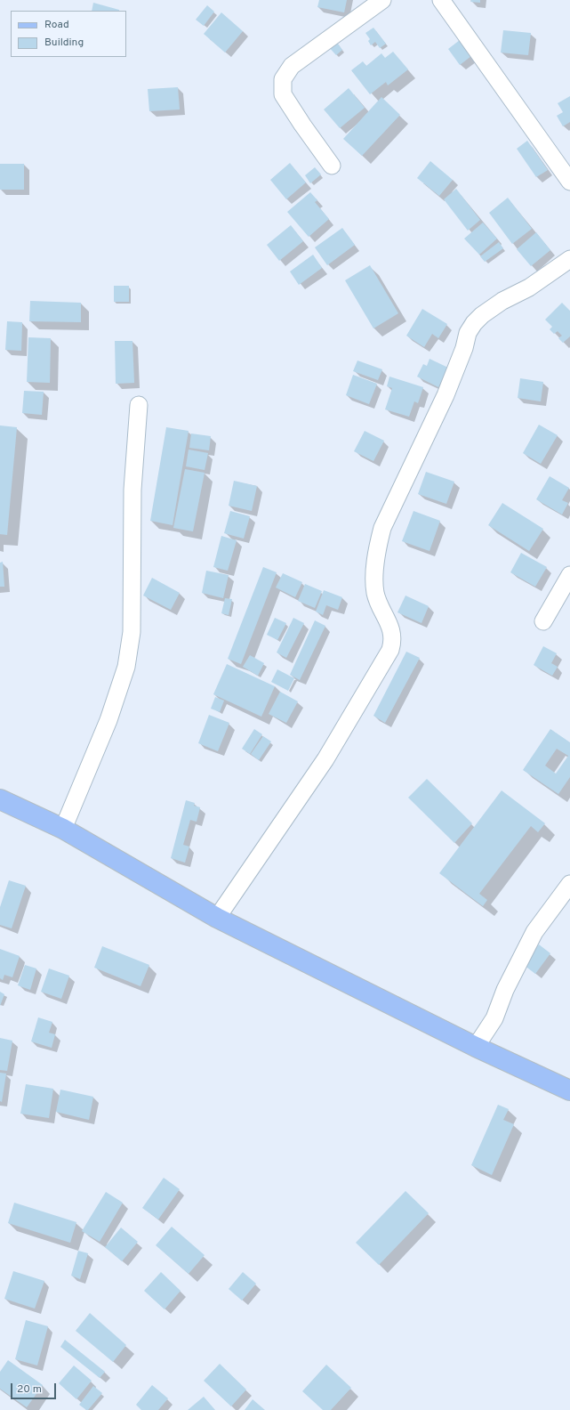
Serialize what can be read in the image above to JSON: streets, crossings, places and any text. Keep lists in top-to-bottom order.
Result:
{
  "legend": ["Road", "Building"],
  "scale_bar": "20 m"
}
